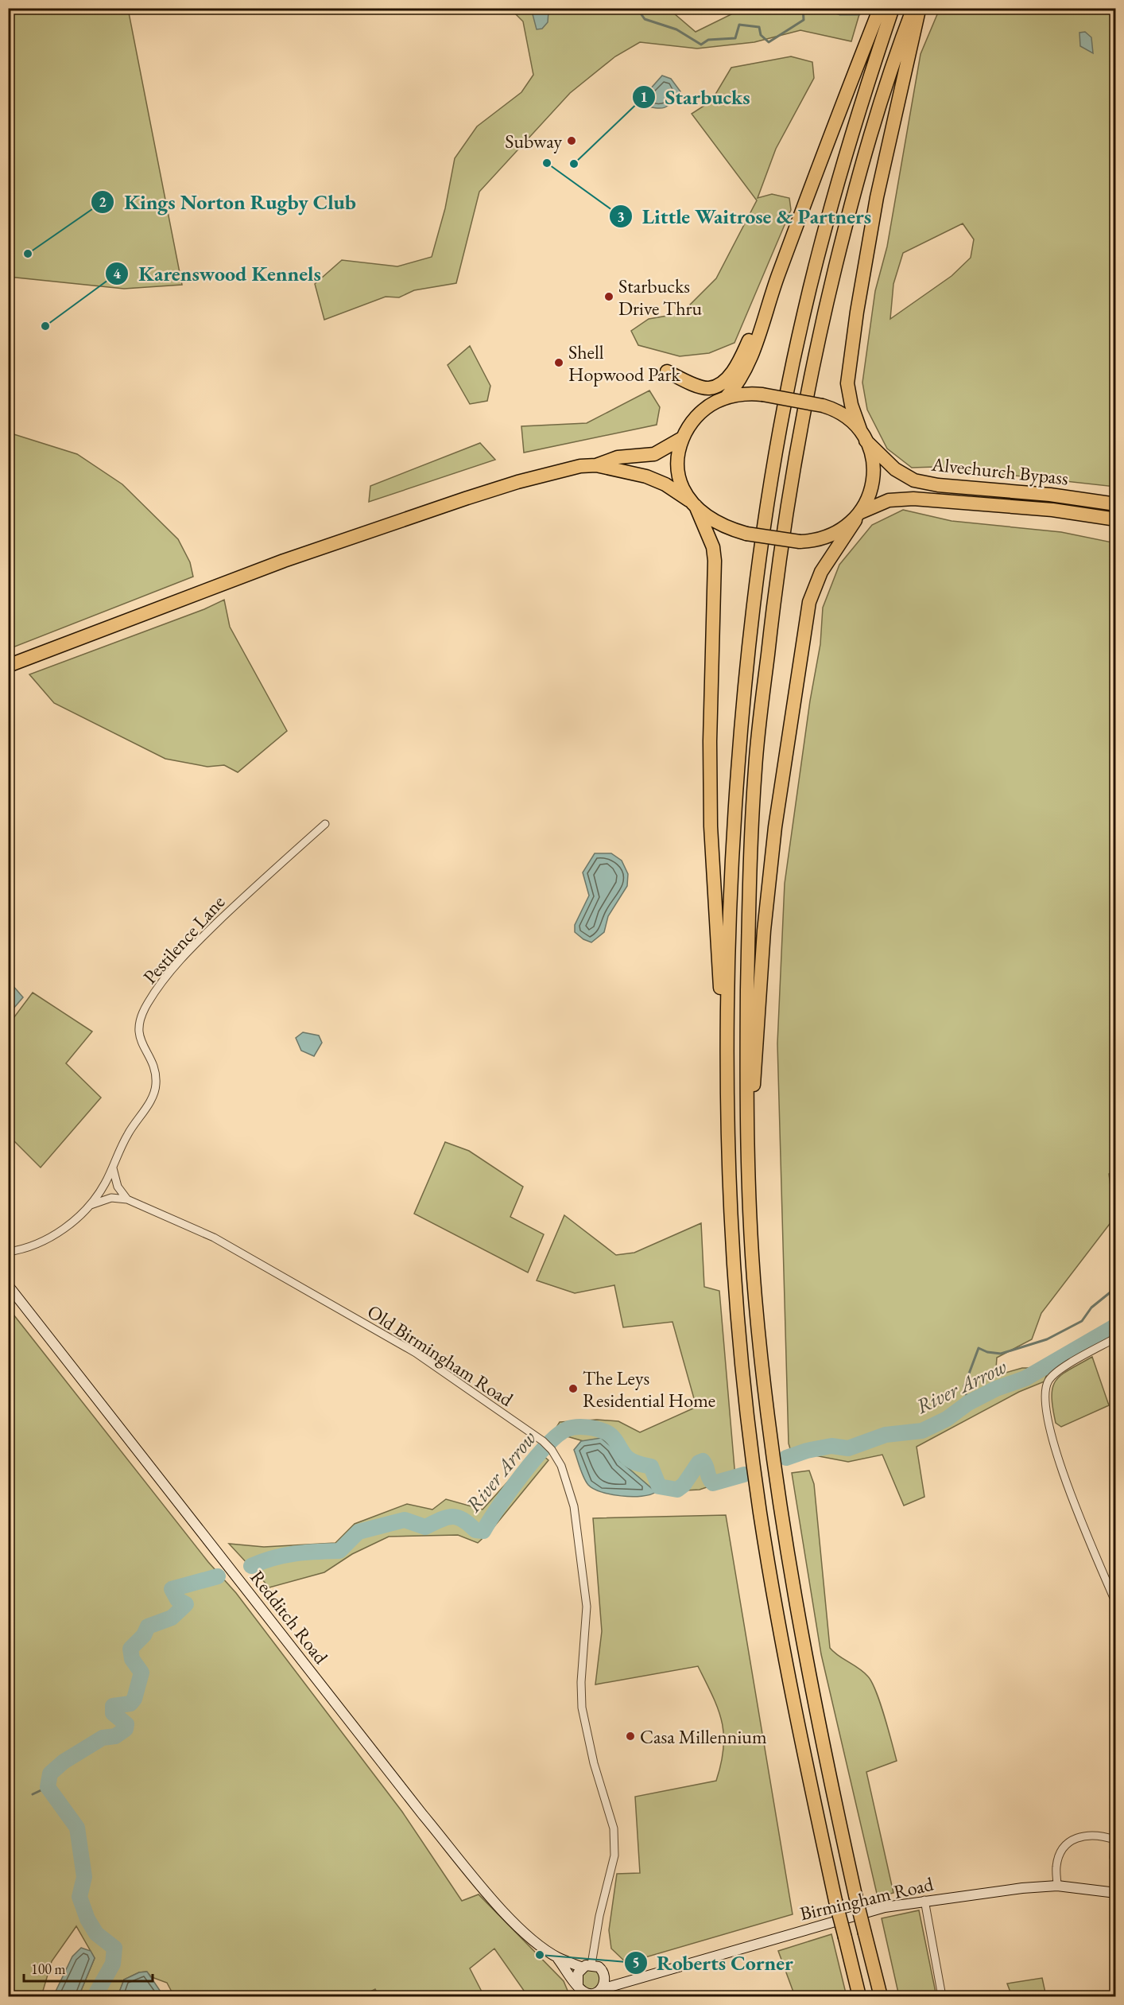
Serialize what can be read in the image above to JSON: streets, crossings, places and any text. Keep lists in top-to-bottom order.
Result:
{
  "streets": {
    "highway": ["Alvechurch Bypass"],
    "main road": ["Redditch Road", "Birmingham Road"],
    "street": ["Pestilence Lane", "Old Birmingham Road"]
  },
  "crossings": [
    ["Pestilence Lane", "Old Birmingham Road"],
    ["Old Birmingham Road", "Redditch Road"],
    ["Old Birmingham Road", "Birmingham Road"],
    ["Redditch Road", "Birmingham Road"]
  ],
  "water": ["River Arrow"],
  "places": [
    "Subway",
    "Little Waitrose & Partners",
    "Starbucks",
    "Kings Norton Rugby Club",
    "Starbucks Drive Thru",
    "Karenswood Kennels",
    "Shell Hopwood Park",
    "The Leys Residential Home",
    "Casa Millennium",
    "Roberts Corner"
  ],
  "scale_bar": "100 m"
}
